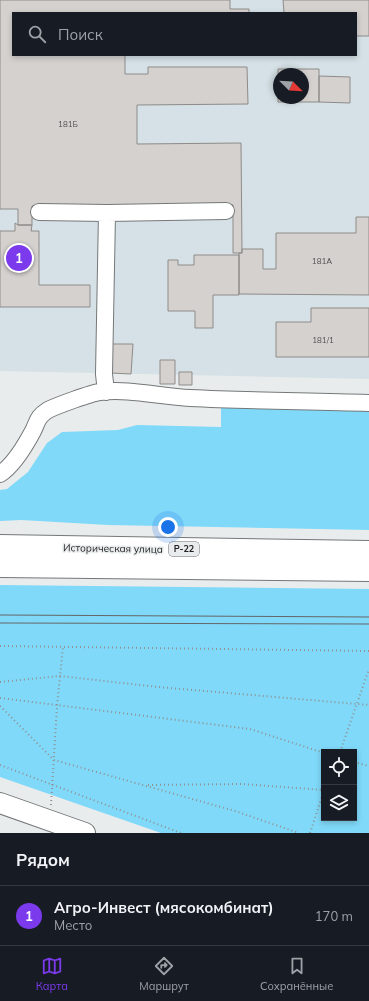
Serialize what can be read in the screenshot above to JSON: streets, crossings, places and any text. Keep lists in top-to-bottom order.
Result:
{
  "streets": {
    "highway": ["Историческая улица", "Р-22"]
  },
  "house_numbers": ["181Б", "181А", "181/1"],
  "north": "bottom right",
  "page": {
    "search": "Поиск",
    "pins": "1",
    "heading": "Рядом",
    "list": [
      {
        "mark": "1",
        "name": "Агро-Инвест (мясокомбинат)",
        "note": "Место",
        "value": "170 m"
      }
    ],
    "nav": ["Карта", "Маршрут", "Сохранённые"]
  }
}
